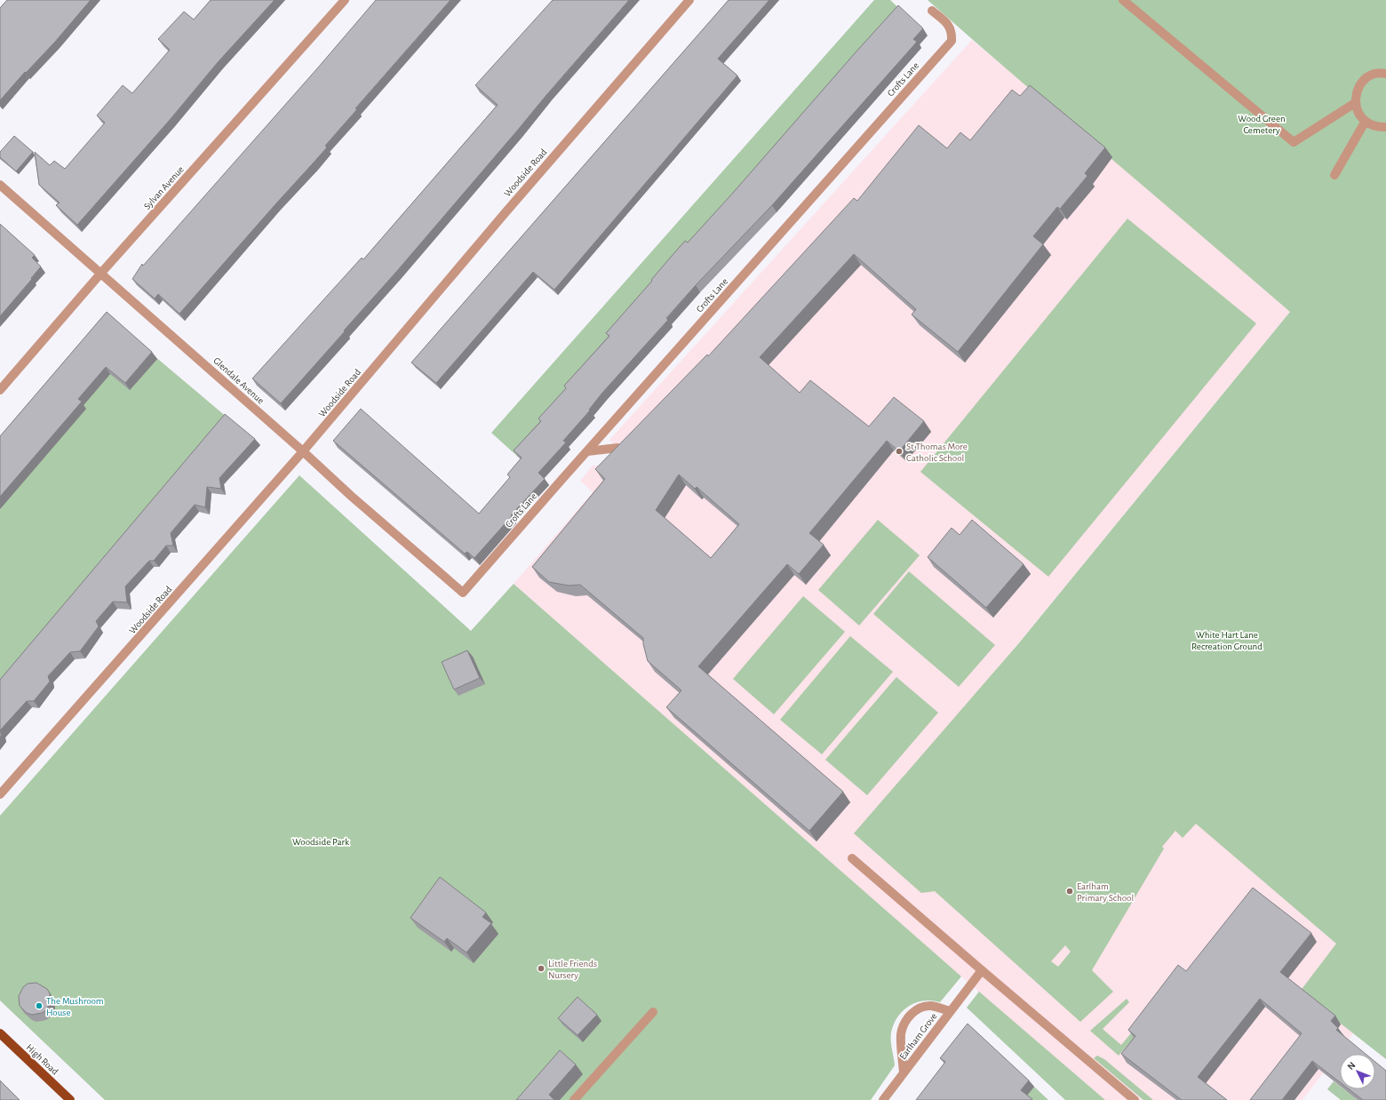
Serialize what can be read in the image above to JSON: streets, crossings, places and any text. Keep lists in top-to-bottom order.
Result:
{
  "streets": {
    "main road": ["High Road"],
    "street": [
      "Crofts Lane",
      "Woodside Road",
      "Sylvan Avenue",
      "Glendale Avenue",
      "Earlham Grove"
    ]
  },
  "crossings": [
    ["Crofts Lane", "Glendale Avenue"],
    ["Woodside Road", "Glendale Avenue"],
    ["Sylvan Avenue", "Glendale Avenue"]
  ],
  "parks": ["Wood Green Cemetery", "White Hart Lane Recreation Ground", "Woodside Park"],
  "places": [
    "St Thomas More Catholic School",
    "Earlham Primary School",
    "Little Friends Nursery",
    "The Mushroom House"
  ],
  "north": "top left"
}
